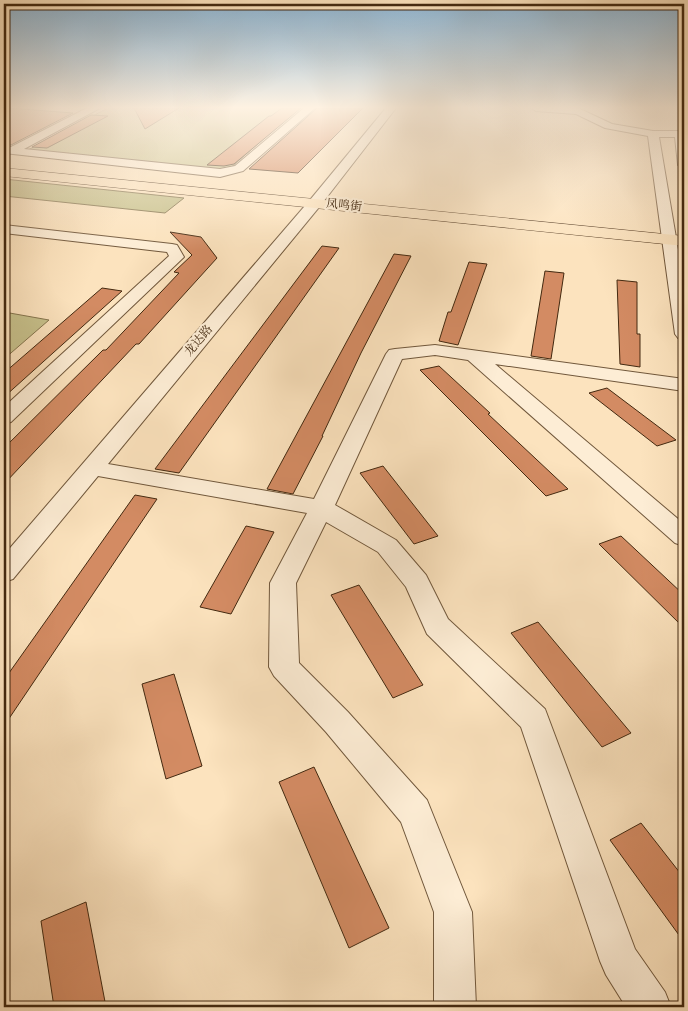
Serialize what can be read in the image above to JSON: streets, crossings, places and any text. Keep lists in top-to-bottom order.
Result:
{
  "streets": {
    "main road": ["凤鸣街"],
    "street": ["龙达路"]
  },
  "crossings": [
    ["凤鸣街", "龙达路"]
  ]
}
